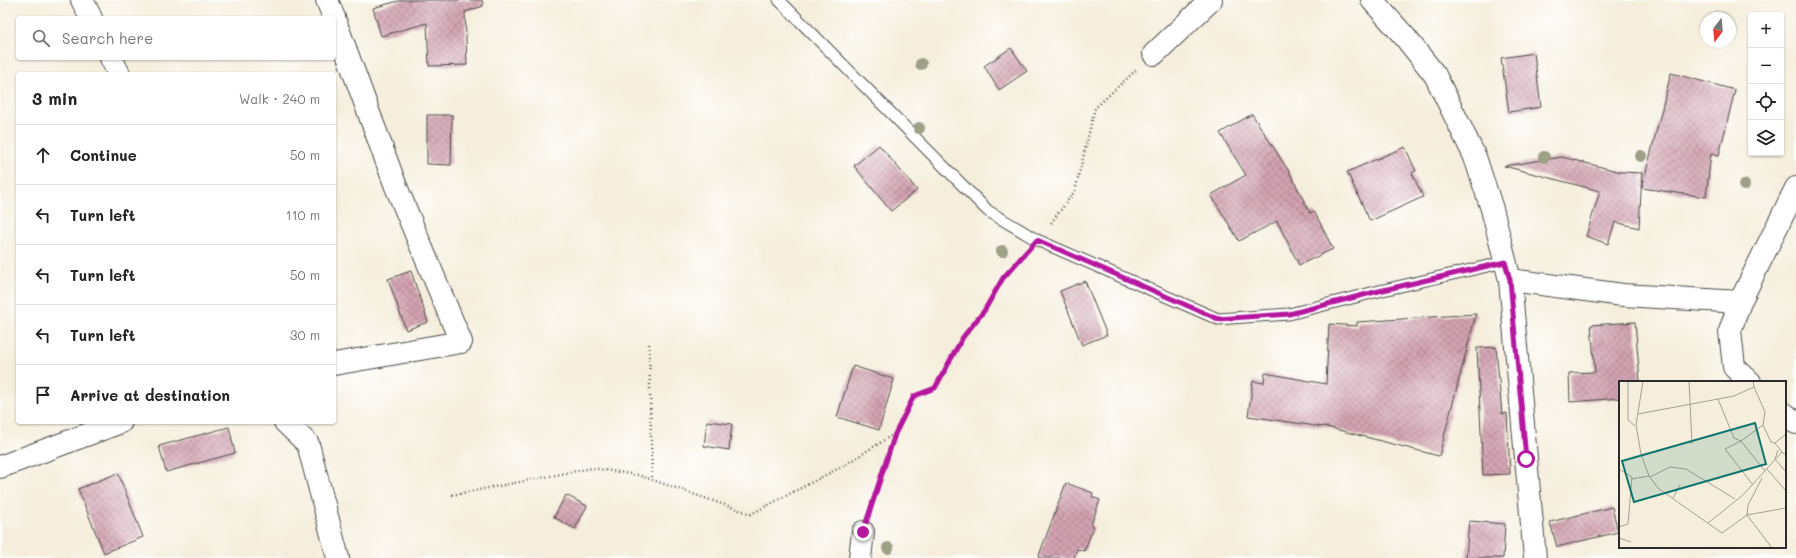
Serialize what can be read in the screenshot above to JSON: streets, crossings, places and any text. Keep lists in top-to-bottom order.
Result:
{
  "north": "bottom",
  "page": {
    "map_buttons": ["+", "−"],
    "search": "Search here",
    "heading": ["3 min", "Walk · 240 m"],
    "list": [
      ["Continue", "50 m"],
      ["Turn left", "110 m"],
      ["Turn left", "50 m"],
      ["Turn left", "30 m"],
      "Arrive at destination"
    ]
  }
}
